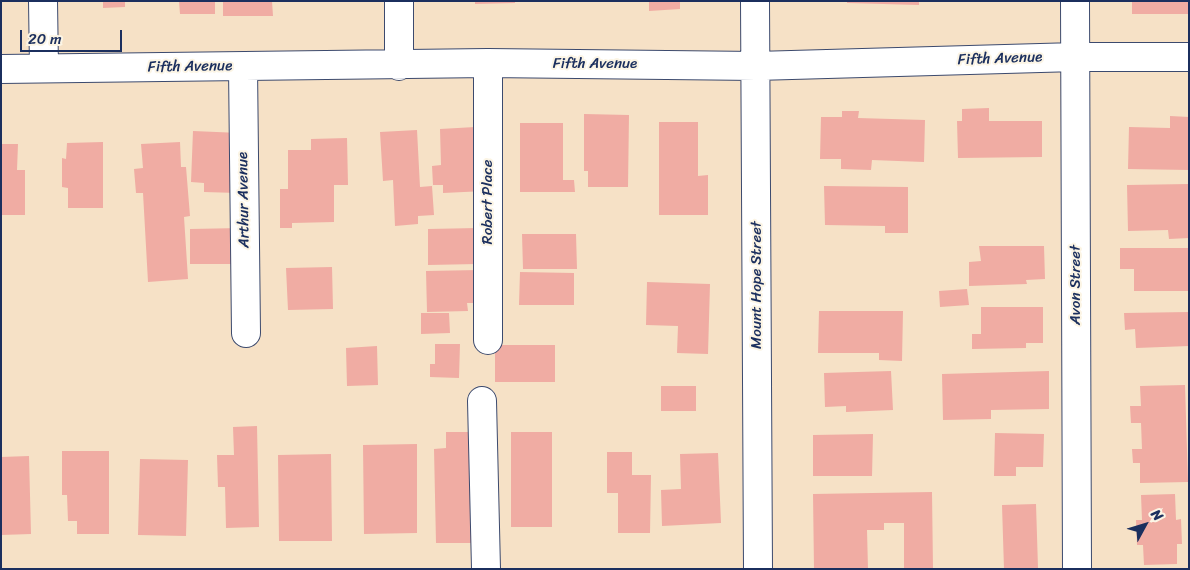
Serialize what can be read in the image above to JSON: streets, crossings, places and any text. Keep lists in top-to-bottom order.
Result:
{
  "streets": {
    "street": [
      "Fifth Avenue",
      "Arthur Avenue",
      "Robert Place",
      "Mount Hope Street",
      "Avon Street"
    ]
  },
  "crossings": [
    ["Fifth Avenue", "Arthur Avenue"],
    ["Fifth Avenue", "Robert Place"],
    ["Fifth Avenue", "Mount Hope Street"],
    ["Fifth Avenue", "Avon Street"]
  ],
  "scale_bar": "20 m",
  "north": "top right"
}
